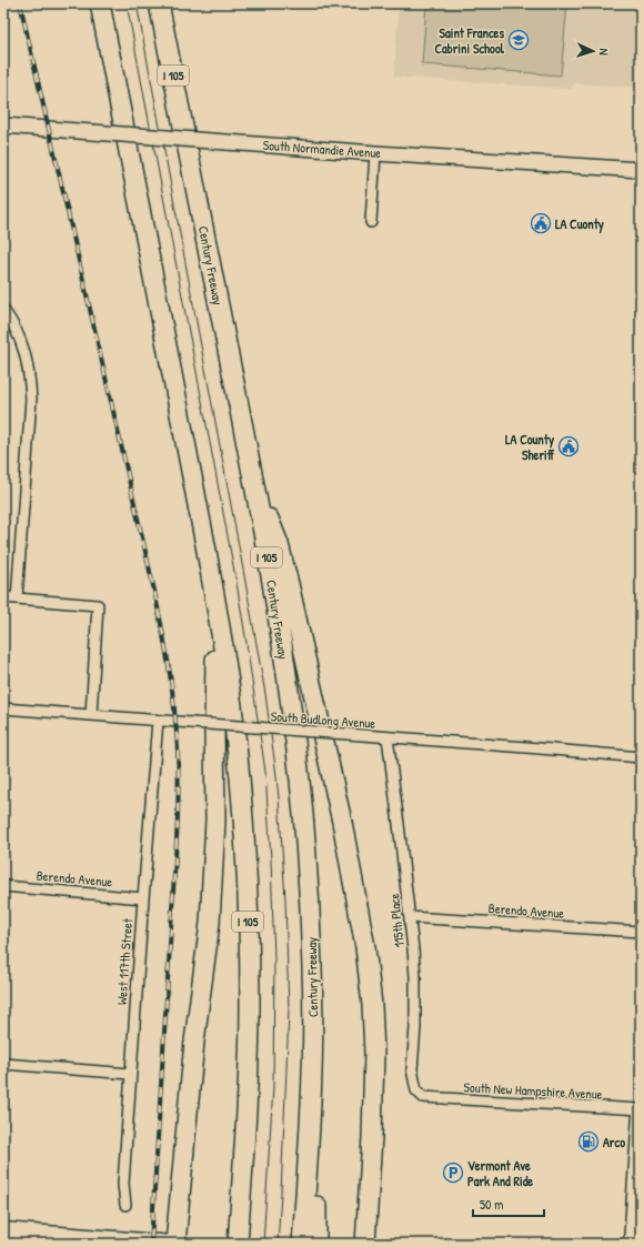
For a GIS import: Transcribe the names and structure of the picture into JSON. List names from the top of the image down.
{
  "streets": {
    "highway": ["I 105", "Century Freeway"],
    "main road": ["South Normandie Avenue"],
    "street": [
      "South Budlong Avenue",
      "Berendo Avenue",
      "115th Place",
      "West 117th Street",
      "South New Hampshire Avenue"
    ]
  },
  "crossings": [
    ["South Budlong Avenue", "115th Place"],
    ["South Budlong Avenue", "West 117th Street"],
    ["Berendo Avenue", "115th Place"],
    ["Berendo Avenue", "West 117th Street"],
    ["115th Place", "South New Hampshire Avenue"]
  ],
  "places": {
    "school or university": ["Saint Frances Cabrini School"],
    "public building": ["LA Cuonty", "LA County Sheriff"],
    "fuel station": ["Arco"],
    "parking": ["Vermont Ave Park And Ride"]
  },
  "scale_bar": "50 m",
  "north": "right"
}
